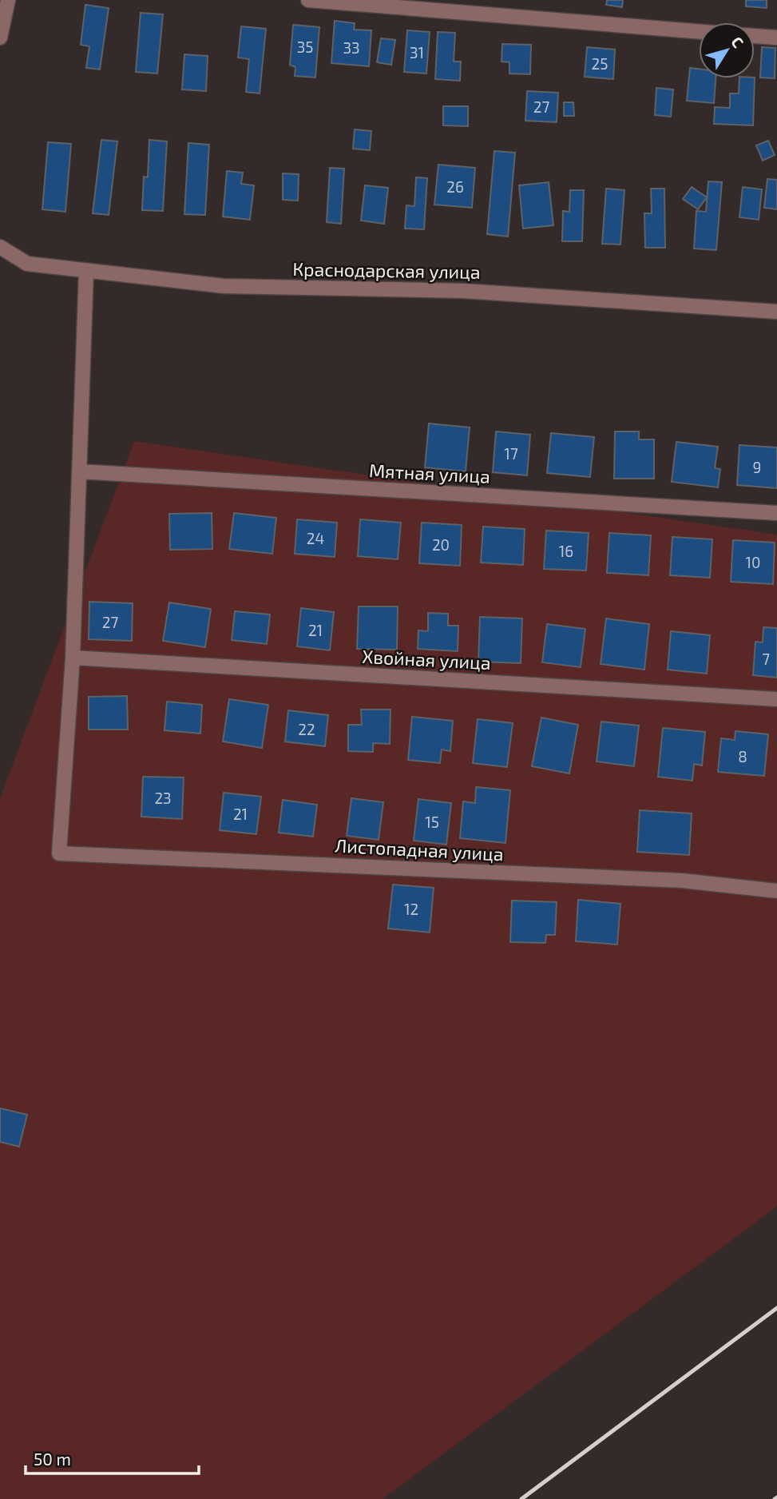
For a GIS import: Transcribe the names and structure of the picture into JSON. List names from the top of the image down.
{
  "streets": {
    "street": [
      "Краснодарская улица",
      "Мятная улица",
      "Хвойная улица",
      "Листопадная улица"
    ]
  },
  "crossings": [
    ["Хвойная улица", "Листопадная улица"]
  ],
  "house_numbers": [
    "35",
    "33",
    "31",
    "25",
    "27",
    "26",
    "17",
    "9",
    "24",
    "20",
    "16",
    "10",
    "27",
    "21",
    "7",
    "22",
    "8",
    "23",
    "21",
    "15",
    "12"
  ],
  "scale_bar": "50 m",
  "north": "top right"
}
